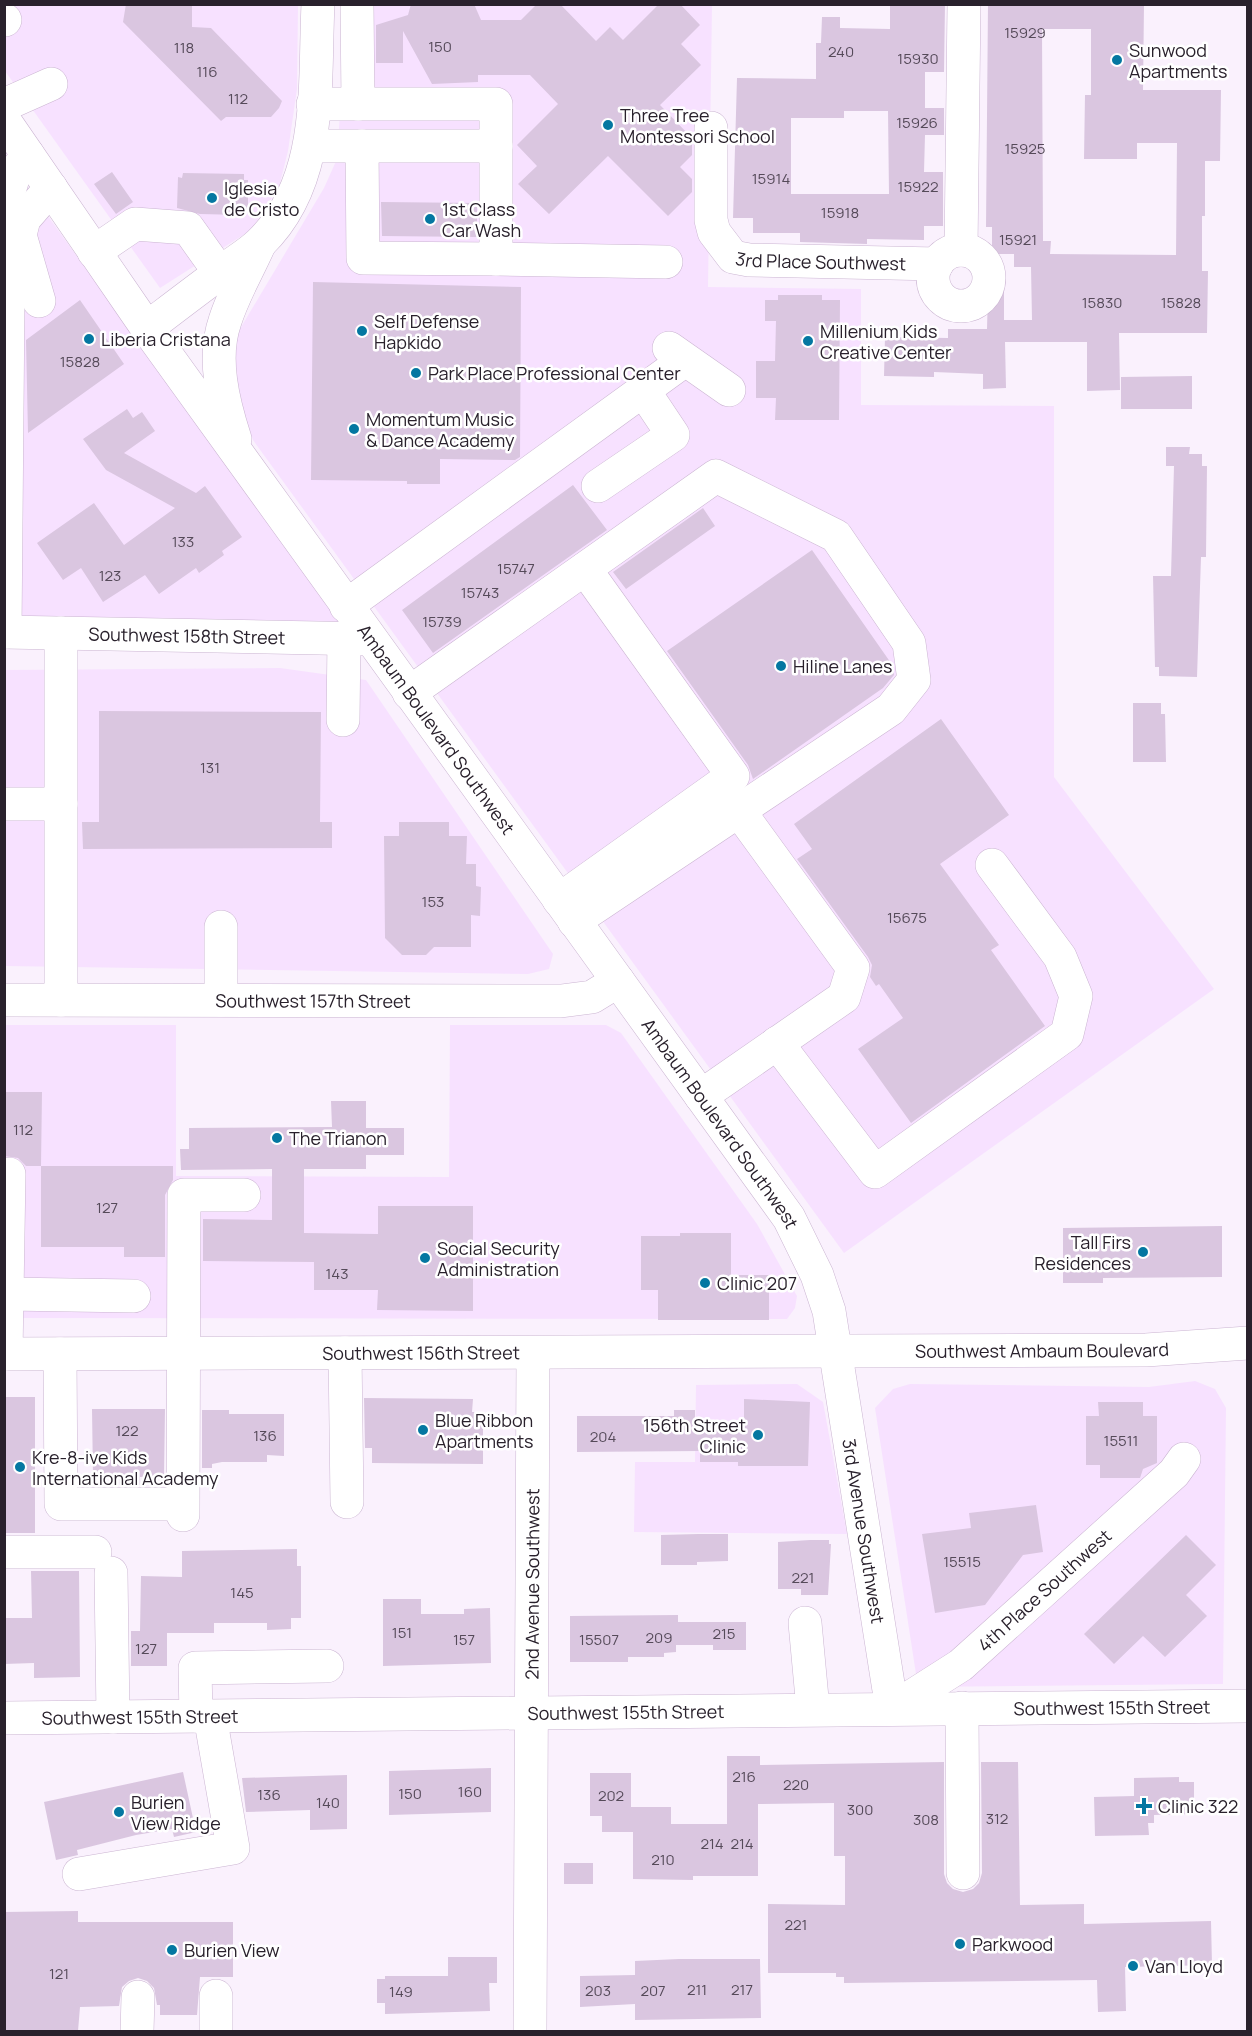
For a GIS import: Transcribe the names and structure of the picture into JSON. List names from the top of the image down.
{
  "streets": {
    "street": [
      "3rd Place Southwest",
      "Southwest 158th Street",
      "Ambaum Boulevard Southwest",
      "Southwest 157th Street",
      "Southwest Ambaum Boulevard",
      "Southwest 156th Street",
      "3rd Avenue Southwest",
      "2nd Avenue Southwest",
      "4th Place Southwest",
      "Southwest 155th Street"
    ]
  },
  "crossings": [
    ["Southwest 158th Street", "Ambaum Boulevard Southwest"],
    ["Ambaum Boulevard Southwest", "Southwest 157th Street"],
    ["Ambaum Boulevard Southwest", "Southwest Ambaum Boulevard"],
    ["Ambaum Boulevard Southwest", "Southwest 156th Street"],
    ["Ambaum Boulevard Southwest", "3rd Avenue Southwest"],
    ["Southwest Ambaum Boulevard", "Southwest 156th Street"],
    ["Southwest Ambaum Boulevard", "3rd Avenue Southwest"],
    ["Southwest 156th Street", "3rd Avenue Southwest"],
    ["Southwest 156th Street", "2nd Avenue Southwest"],
    ["3rd Avenue Southwest", "4th Place Southwest"],
    ["3rd Avenue Southwest", "Southwest 155th Street"],
    ["2nd Avenue Southwest", "Southwest 155th Street"],
    ["4th Place Southwest", "Southwest 155th Street"]
  ],
  "places": {
    "other": [
      "Sunwood Apartments",
      "Three Tree Montessori School",
      "Iglesia de Cristo",
      "1st Class Car Wash",
      "Self Defense Hapkido",
      "Liberia Cristana",
      "Millenium Kids Creative Center",
      "Park Place Professional Center",
      "Momentum Music & Dance Academy",
      "Hiline Lanes",
      "The Trianon",
      "Tall Firs Residences",
      "Social Security Administration",
      "Clinic 207",
      "Blue Ribbon Apartments",
      "156th Street Clinic",
      "Kre-8-ive Kids International Academy",
      "Burien View Ridge",
      "Parkwood",
      "Burien View",
      "Van Lloyd"
    ],
    "health": ["Clinic 322"]
  },
  "house_numbers": [
    "15929",
    "150",
    "118",
    "240",
    "15930",
    "116",
    "112",
    "15926",
    "15925",
    "15914",
    "15922",
    "15918",
    "15921",
    "15830",
    "15828",
    "15828",
    "133",
    "15747",
    "123",
    "15743",
    "15739",
    "131",
    "153",
    "15675",
    "112",
    "127",
    "143",
    "122",
    "136",
    "204",
    "15511",
    "15515",
    "221",
    "145",
    "151",
    "215",
    "209",
    "157",
    "15507",
    "127",
    "216",
    "220",
    "160",
    "150",
    "136",
    "202",
    "140",
    "300",
    "312",
    "308",
    "214",
    "214",
    "210",
    "221",
    "121",
    "211",
    "217",
    "203",
    "207",
    "149"
  ]
}
